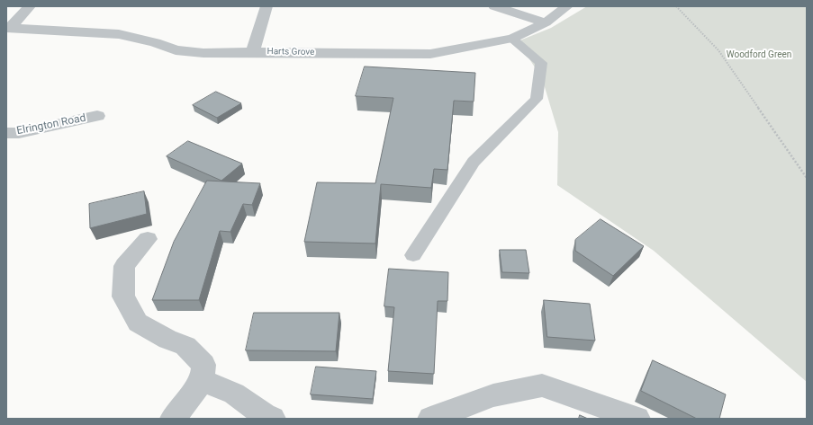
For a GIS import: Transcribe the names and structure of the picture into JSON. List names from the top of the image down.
{
  "streets": {
    "street": ["Harts Grove", "Elrington Road"]
  },
  "parks": ["Woodford Green"]
}
